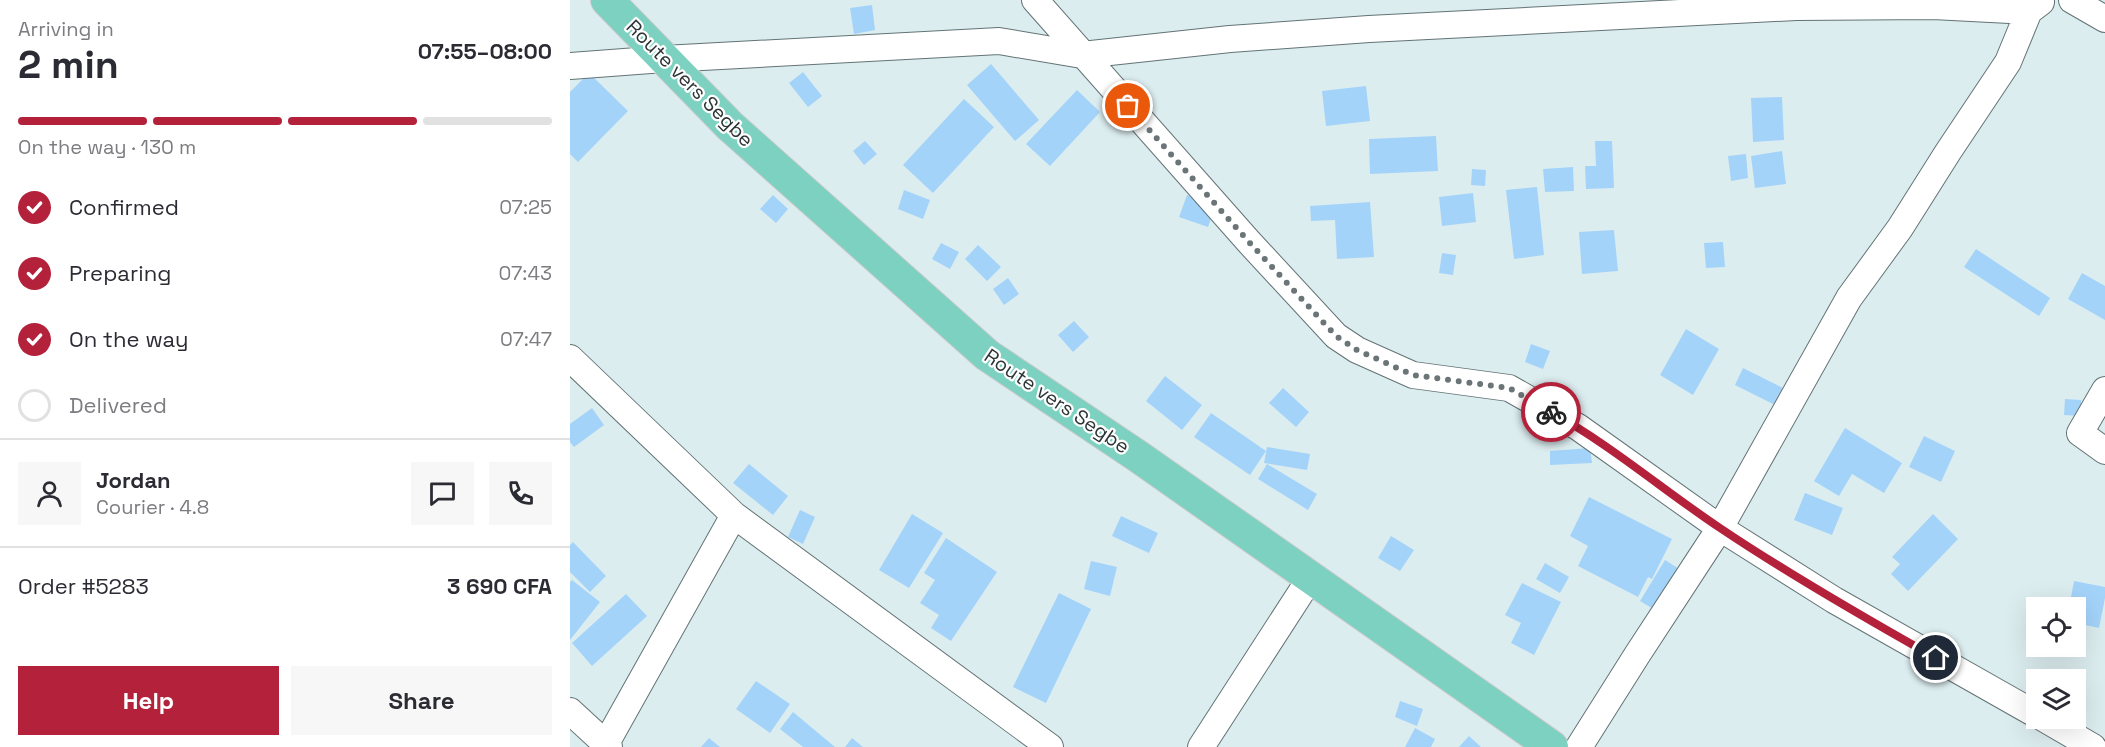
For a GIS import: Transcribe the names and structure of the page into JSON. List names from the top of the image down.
{
  "streets": {
    "main road": ["Route vers Segbe"]
  },
  "page": {
    "heading": ["2 min", "Arriving in", "07:55–08:00"],
    "panel": [
      "Jordan",
      "Courier · 4.8",
      "Order #5283",
      "3 690 CFA"
    ],
    "bar": "On the way · 130 m",
    "list": [
      ["Confirmed", "07:25"],
      ["Preparing", "07:43"],
      ["On the way", "07:47"],
      "Delivered"
    ],
    "buttons": ["Help", "Share"]
  }
}
